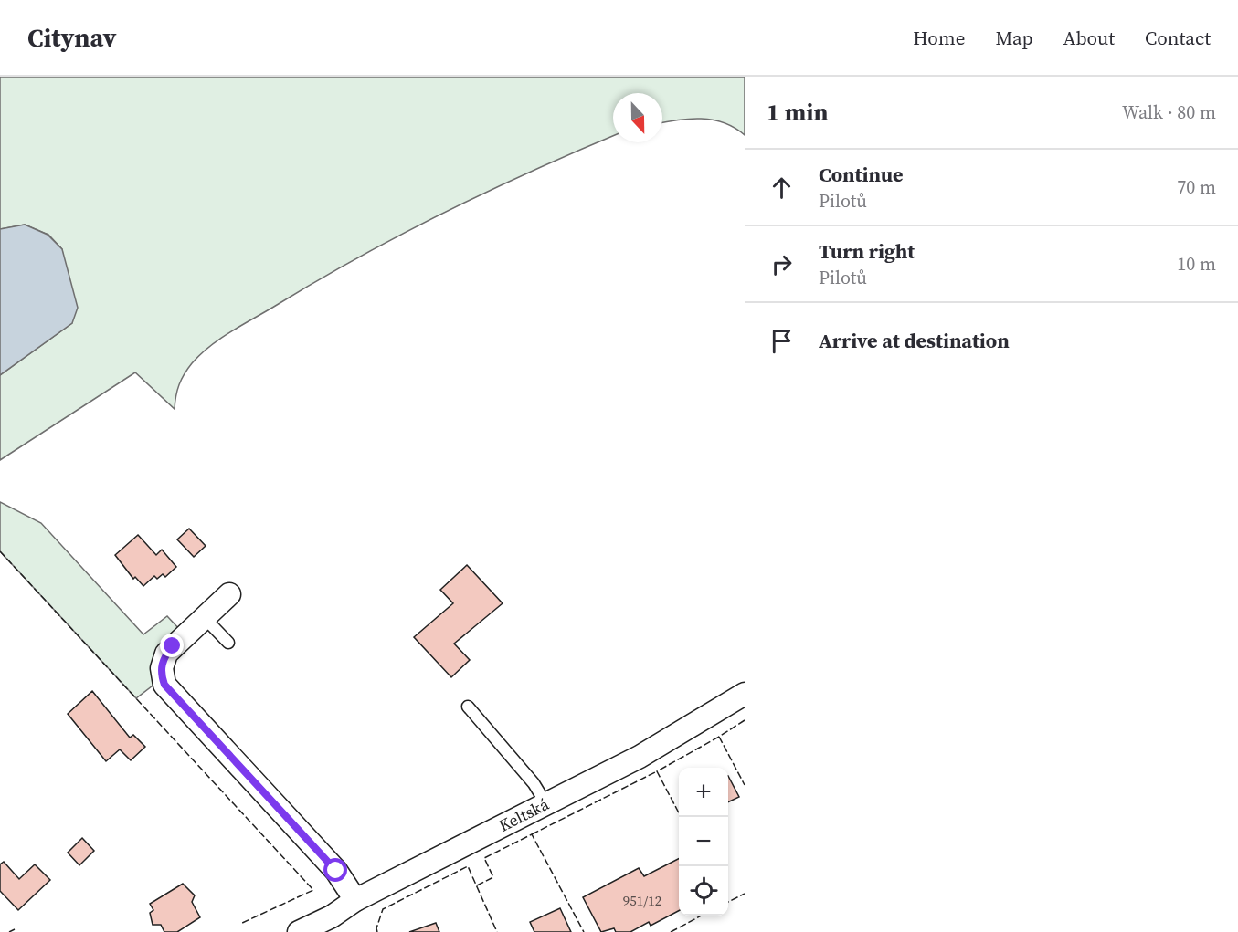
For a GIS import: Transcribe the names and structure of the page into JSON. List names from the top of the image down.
{
  "streets": {
    "street": ["Keltská"]
  },
  "house_numbers": ["951/12"],
  "north": "bottom",
  "page": {
    "header": "Citynav",
    "nav": [
      "Home",
      "Map",
      "About",
      "Contact"
    ],
    "heading": ["1 min", "Walk · 80 m"],
    "list": [
      ["Continue", "Pilotů", "70 m"],
      ["Turn right", "Pilotů", "10 m"],
      "Arrive at destination"
    ],
    "map_buttons": ["+", "−"]
  }
}
